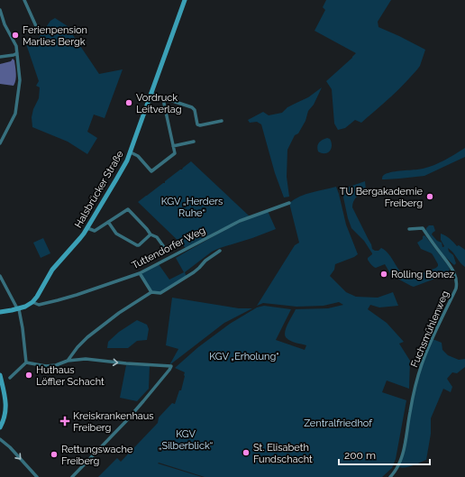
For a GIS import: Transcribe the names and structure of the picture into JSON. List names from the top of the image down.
{
  "streets": {
    "main road": ["Halsbrücker Straße"],
    "street": ["Tuttendorfer Weg", "Fuchsmühlenweg"]
  },
  "crossings": [
    ["Halsbrücker Straße", "Tuttendorfer Weg"]
  ],
  "parks": [
    "KGV „Herders Ruhe“",
    "KGV „Erholung“",
    "Zentralfriedhof",
    "KGV „Silberblick“"
  ],
  "places": {
    "other": [
      "Ferienpension Marlies Bergk",
      "Vordruck Leitverlag",
      "TU Bergakademie Freiberg",
      "Rolling Bonez",
      "Huthaus Löffler Schacht",
      "St. Elisabeth Fundschacht",
      "Rettungswache Freiberg"
    ],
    "health": ["Kreiskrankenhaus Freiberg"]
  },
  "scale_bar": "200 m"
}
